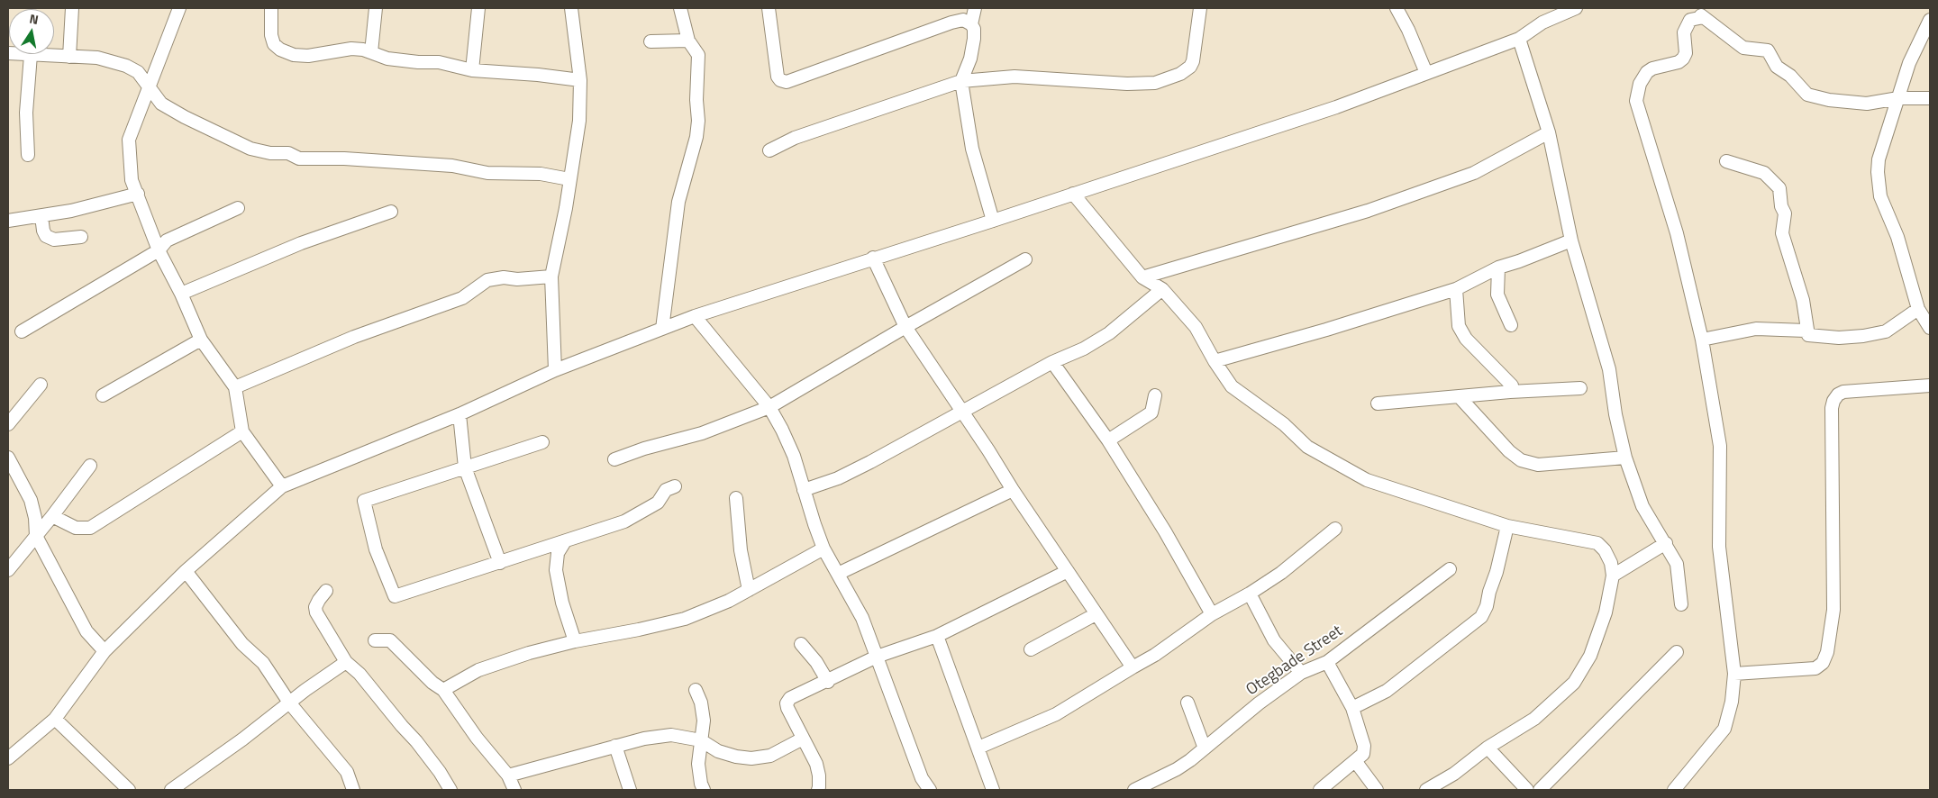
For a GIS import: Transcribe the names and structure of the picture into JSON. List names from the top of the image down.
{
  "streets": {
    "street": ["Otegbade Street"]
  },
  "north": "top"
}
